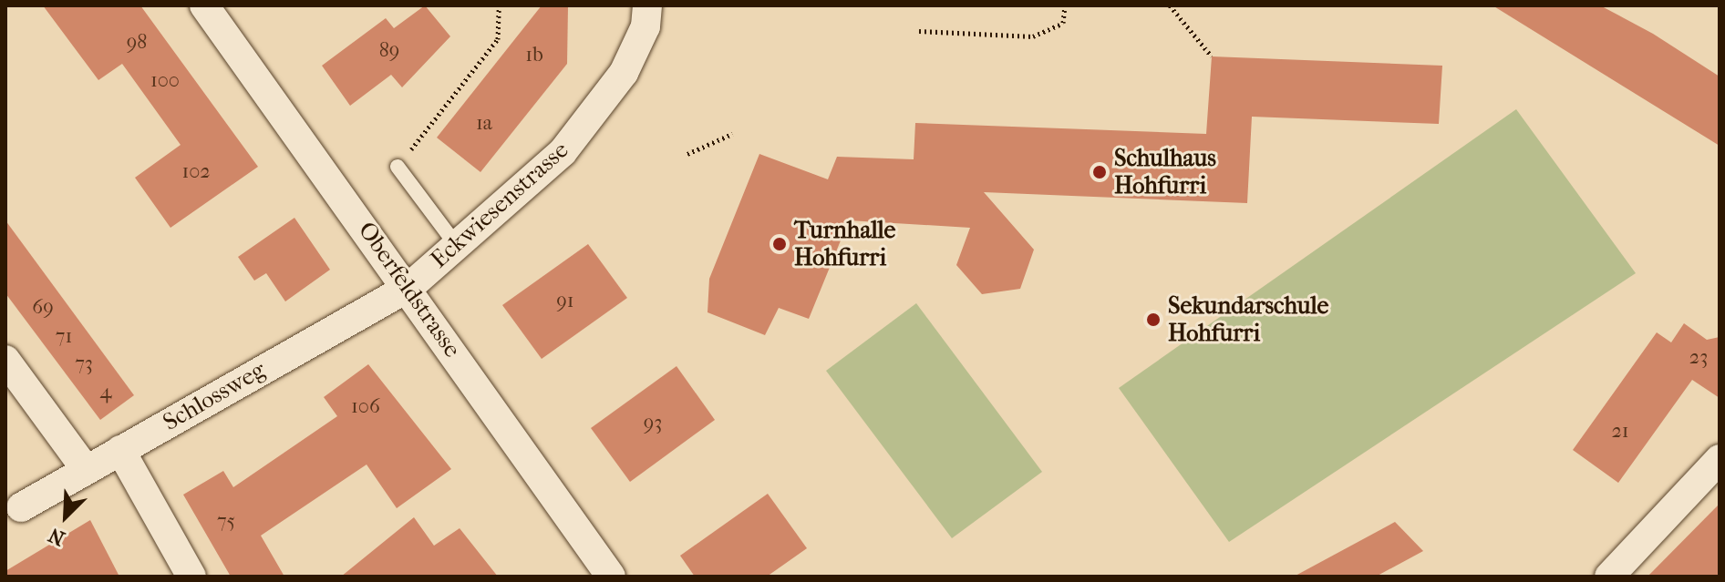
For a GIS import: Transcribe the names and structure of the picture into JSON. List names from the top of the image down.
{
  "streets": {
    "street": ["Eckwiesenstrasse", "Oberfeldstrasse", "Schlossweg"]
  },
  "crossings": [
    ["Eckwiesenstrasse", "Oberfeldstrasse"],
    ["Eckwiesenstrasse", "Schlossweg"],
    ["Oberfeldstrasse", "Schlossweg"]
  ],
  "places": ["Schulhaus Hohfurri", "Turnhalle Hohfurri", "Sekundarschule Hohfurri"],
  "house_numbers": [
    "98",
    "89",
    "1b",
    "100",
    "1a",
    "102",
    "91",
    "69",
    "71",
    "23",
    "73",
    "4",
    "106",
    "93",
    "21",
    "75"
  ],
  "north": "bottom left"
}
